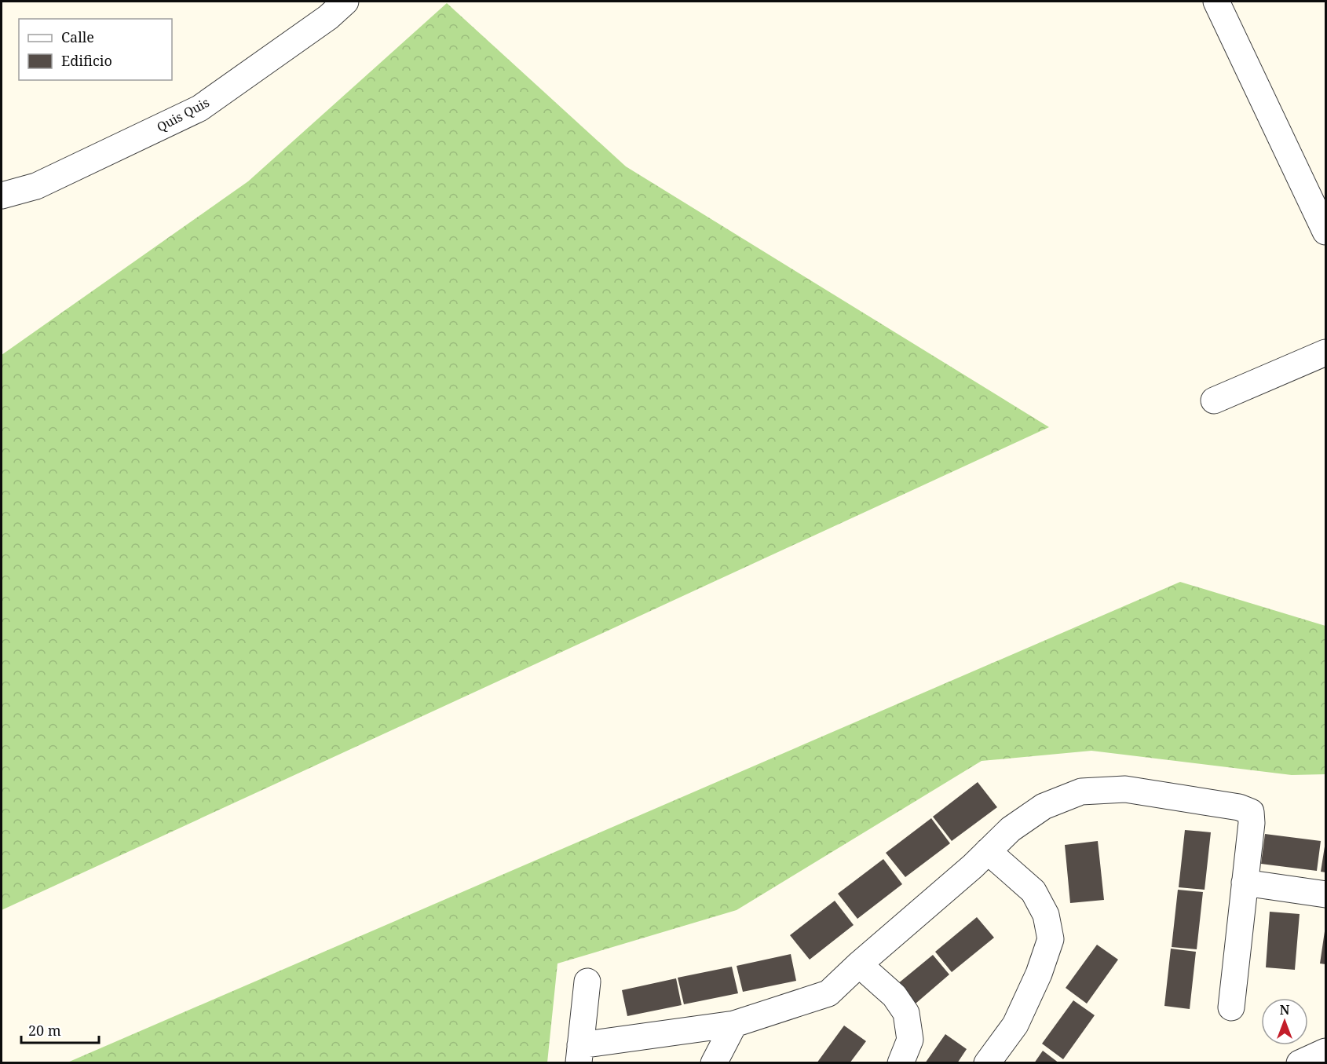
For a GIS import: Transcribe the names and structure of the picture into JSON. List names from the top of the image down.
{
  "streets": {
    "street": ["Quis Quis"]
  },
  "legend": ["Calle", "Edificio"],
  "scale_bar": "20 m",
  "north": "top"
}
